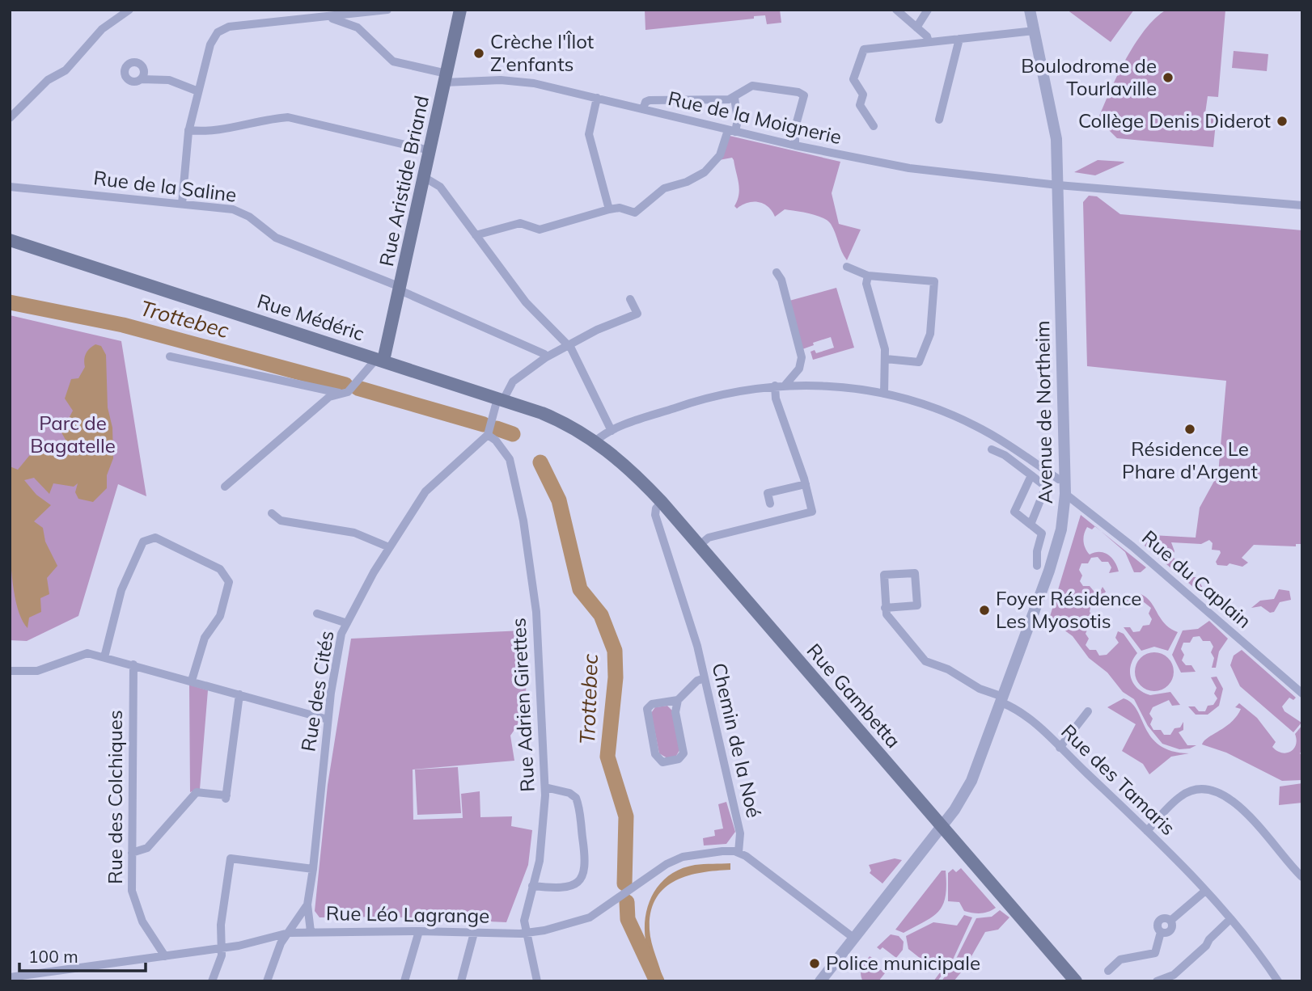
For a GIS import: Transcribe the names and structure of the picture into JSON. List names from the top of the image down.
{
  "streets": {
    "main road": ["Rue Aristide Briand", "Rue Médéric", "Rue Gambetta"],
    "street": [
      "Rue de la Moignerie",
      "Rue de la Saline",
      "Avenue de Northeim",
      "Rue du Caplain",
      "Rue des Cités",
      "Rue Adrien Girettes",
      "Chemin de la Noé",
      "Rue des Tamaris",
      "Rue des Colchiques",
      "Rue Léo Lagrange"
    ]
  },
  "crossings": [
    ["Rue de la Moignerie", "Rue Aristide Briand"],
    ["Rue de la Moignerie", "Avenue de Northeim"],
    ["Rue Aristide Briand", "Rue de la Saline"],
    ["Rue Aristide Briand", "Rue Médéric"],
    ["Rue Médéric", "Rue Gambetta"],
    ["Avenue de Northeim", "Rue du Caplain"],
    ["Avenue de Northeim", "Rue Gambetta"],
    ["Avenue de Northeim", "Rue des Tamaris"],
    ["Rue des Cités", "Rue Adrien Girettes"],
    ["Rue des Cités", "Rue Léo Lagrange"],
    ["Rue Gambetta", "Chemin de la Noé"],
    ["Rue Adrien Girettes", "Rue Léo Lagrange"],
    ["Chemin de la Noé", "Rue Léo Lagrange"],
    ["Rue des Colchiques", "Rue Léo Lagrange"]
  ],
  "water": ["Trottebec"],
  "parks": ["Parc de Bagatelle"],
  "places": [
    "Crèche l'Îlot Z'enfants",
    "Boulodrome de Tourlaville",
    "Collège Denis Diderot",
    "Résidence Le Phare d'Argent",
    "Foyer Résidence Les Myosotis",
    "Police municipale"
  ],
  "scale_bar": "100 m"
}
